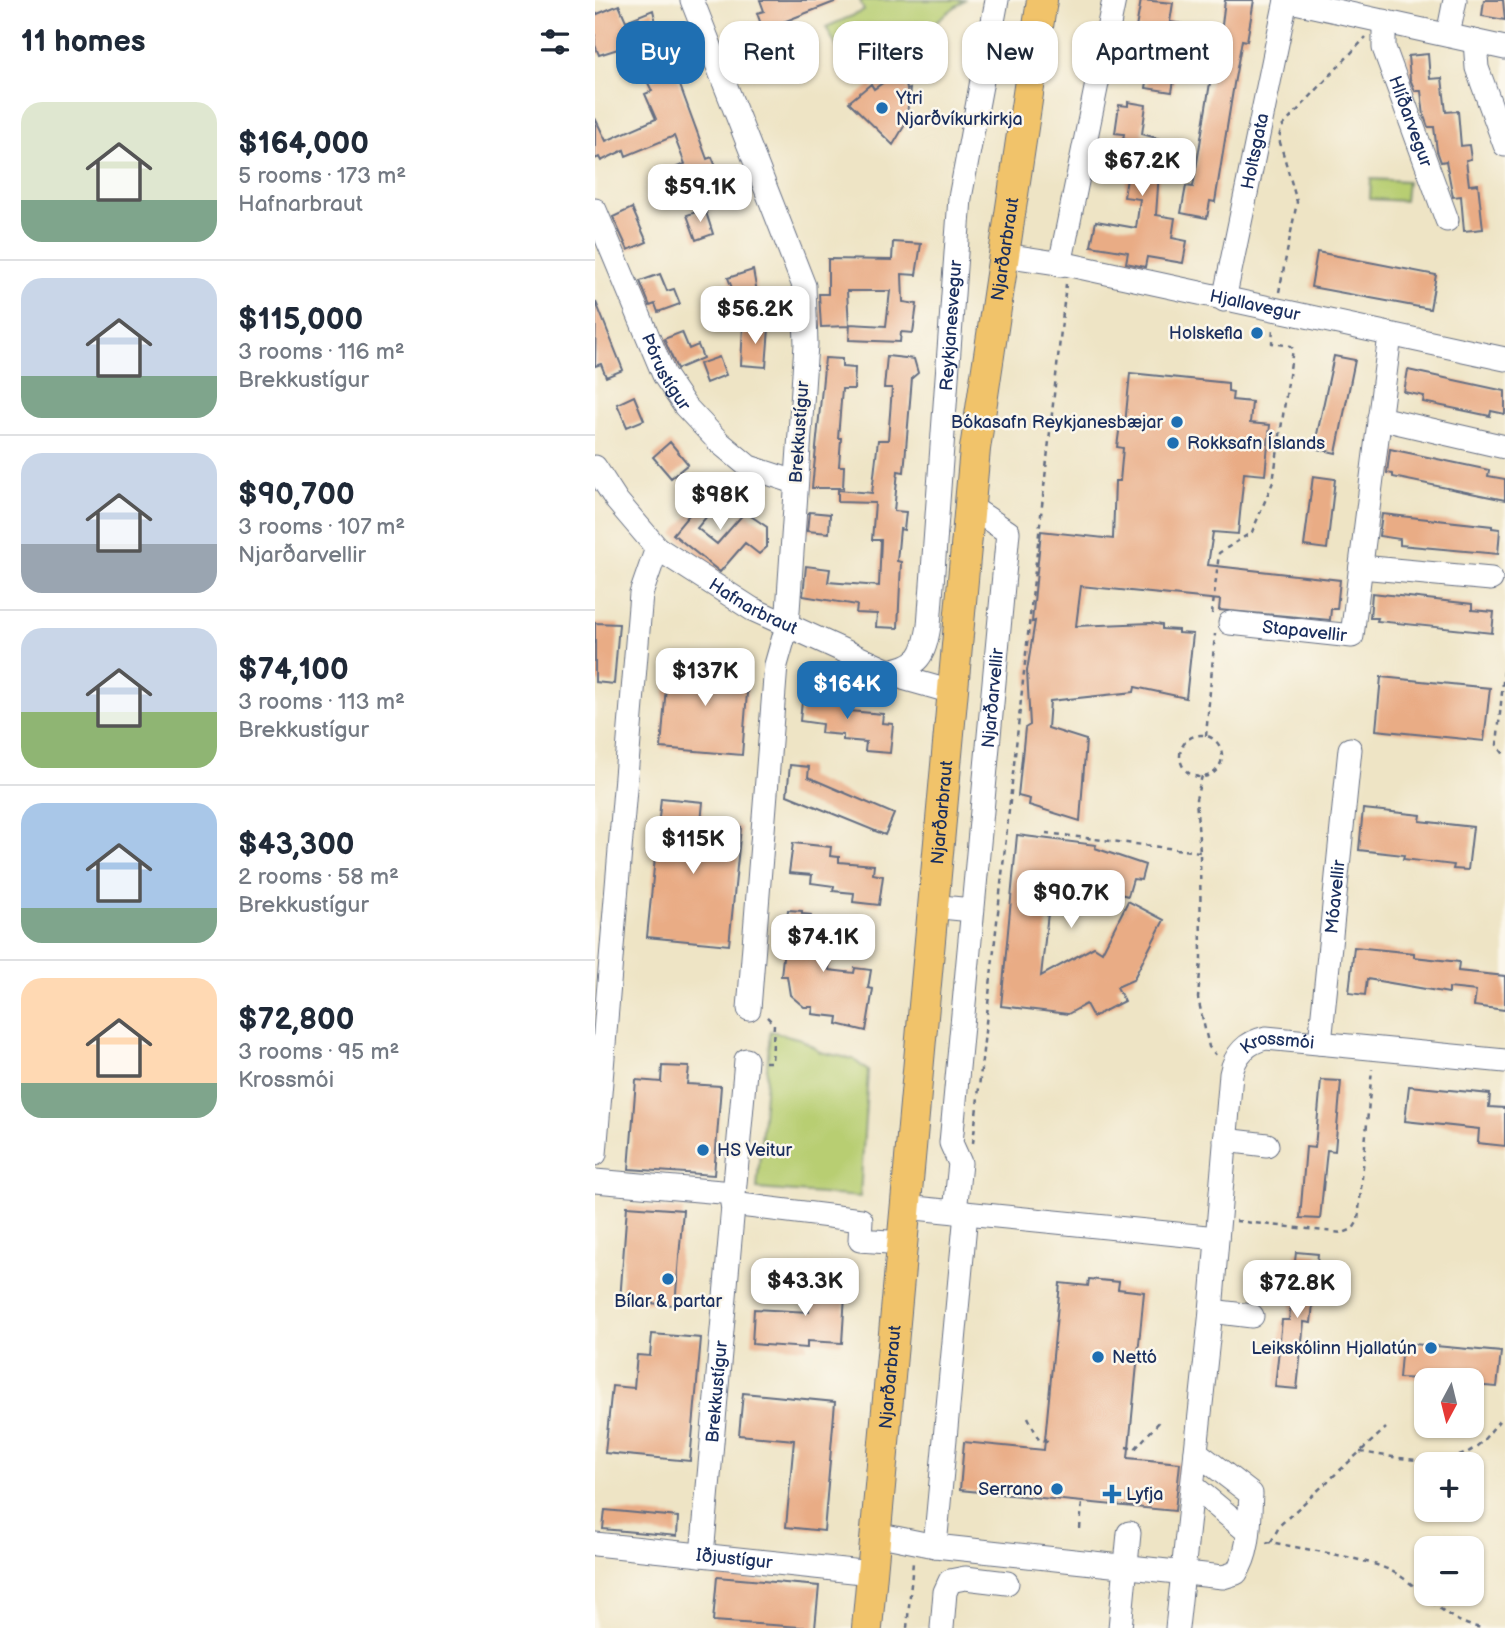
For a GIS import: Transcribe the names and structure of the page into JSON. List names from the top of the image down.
{
  "streets": {
    "main road": ["Njarðarbraut"],
    "street": [
      "Hlíðarvegur",
      "Holtsgata",
      "Hjallavegur",
      "Reykjanesvegur",
      "Þórustígur",
      "Brekkustígur",
      "Hafnarbraut",
      "Stapavellir",
      "Njarðarvellir",
      "Móavellir",
      "Krossmói",
      "Iðjustígur"
    ]
  },
  "crossings": [
    ["Holtsgata", "Hjallavegur"],
    ["Njarðarbraut", "Hjallavegur"],
    ["Njarðarbraut", "Hafnarbraut"],
    ["Njarðarbraut", "Njarðarvellir"],
    ["Njarðarbraut", "Iðjustígur"],
    ["Hjallavegur", "Stapavellir"],
    ["Reykjanesvegur", "Hafnarbraut"],
    ["Þórustígur", "Brekkustígur"],
    ["Brekkustígur", "Hafnarbraut"],
    ["Brekkustígur", "Iðjustígur"],
    ["Móavellir", "Krossmói"]
  ],
  "places": {
    "other": [
      "Ytri Njarðvíkurkirkja",
      "Holskefla",
      "Bókasafn Reykjanesbæjar",
      "Rokksafn Íslands",
      "HS Veitur",
      "Bílar & partar",
      "Leikskólinn Hjallatún",
      "Nettó",
      "Serrano"
    ],
    "health": ["Lyfja"]
  },
  "north": "bottom",
  "page": {
    "heading": "11 homes",
    "chip": [
      "Buy",
      "Rent",
      "Filters",
      "New",
      "Apartment"
    ],
    "list": [
      {
        "name": "$164,000",
        "note": "5 rooms · 173 m² · Hafnarbraut"
      },
      {
        "name": "$115,000",
        "note": "3 rooms · 116 m² · Brekkustígur"
      },
      {
        "name": "$90,700",
        "note": "3 rooms · 107 m² · Njarðarvellir"
      },
      {
        "name": "$74,100",
        "note": "3 rooms · 113 m² · Brekkustígur"
      },
      {
        "name": "$43,300",
        "note": "2 rooms · 58 m² · Brekkustígur"
      },
      {
        "name": "$72,800",
        "note": "3 rooms · 95 m² · Krossmói"
      }
    ],
    "price": [
      "$67.2K",
      "$59.1K",
      "$56.2K",
      "$98K",
      "$137K",
      "$164K",
      "$115K",
      "$90.7K",
      "$74.1K",
      "$43.3K",
      "$72.8K"
    ],
    "map_buttons": ["+", "−"]
  }
}
